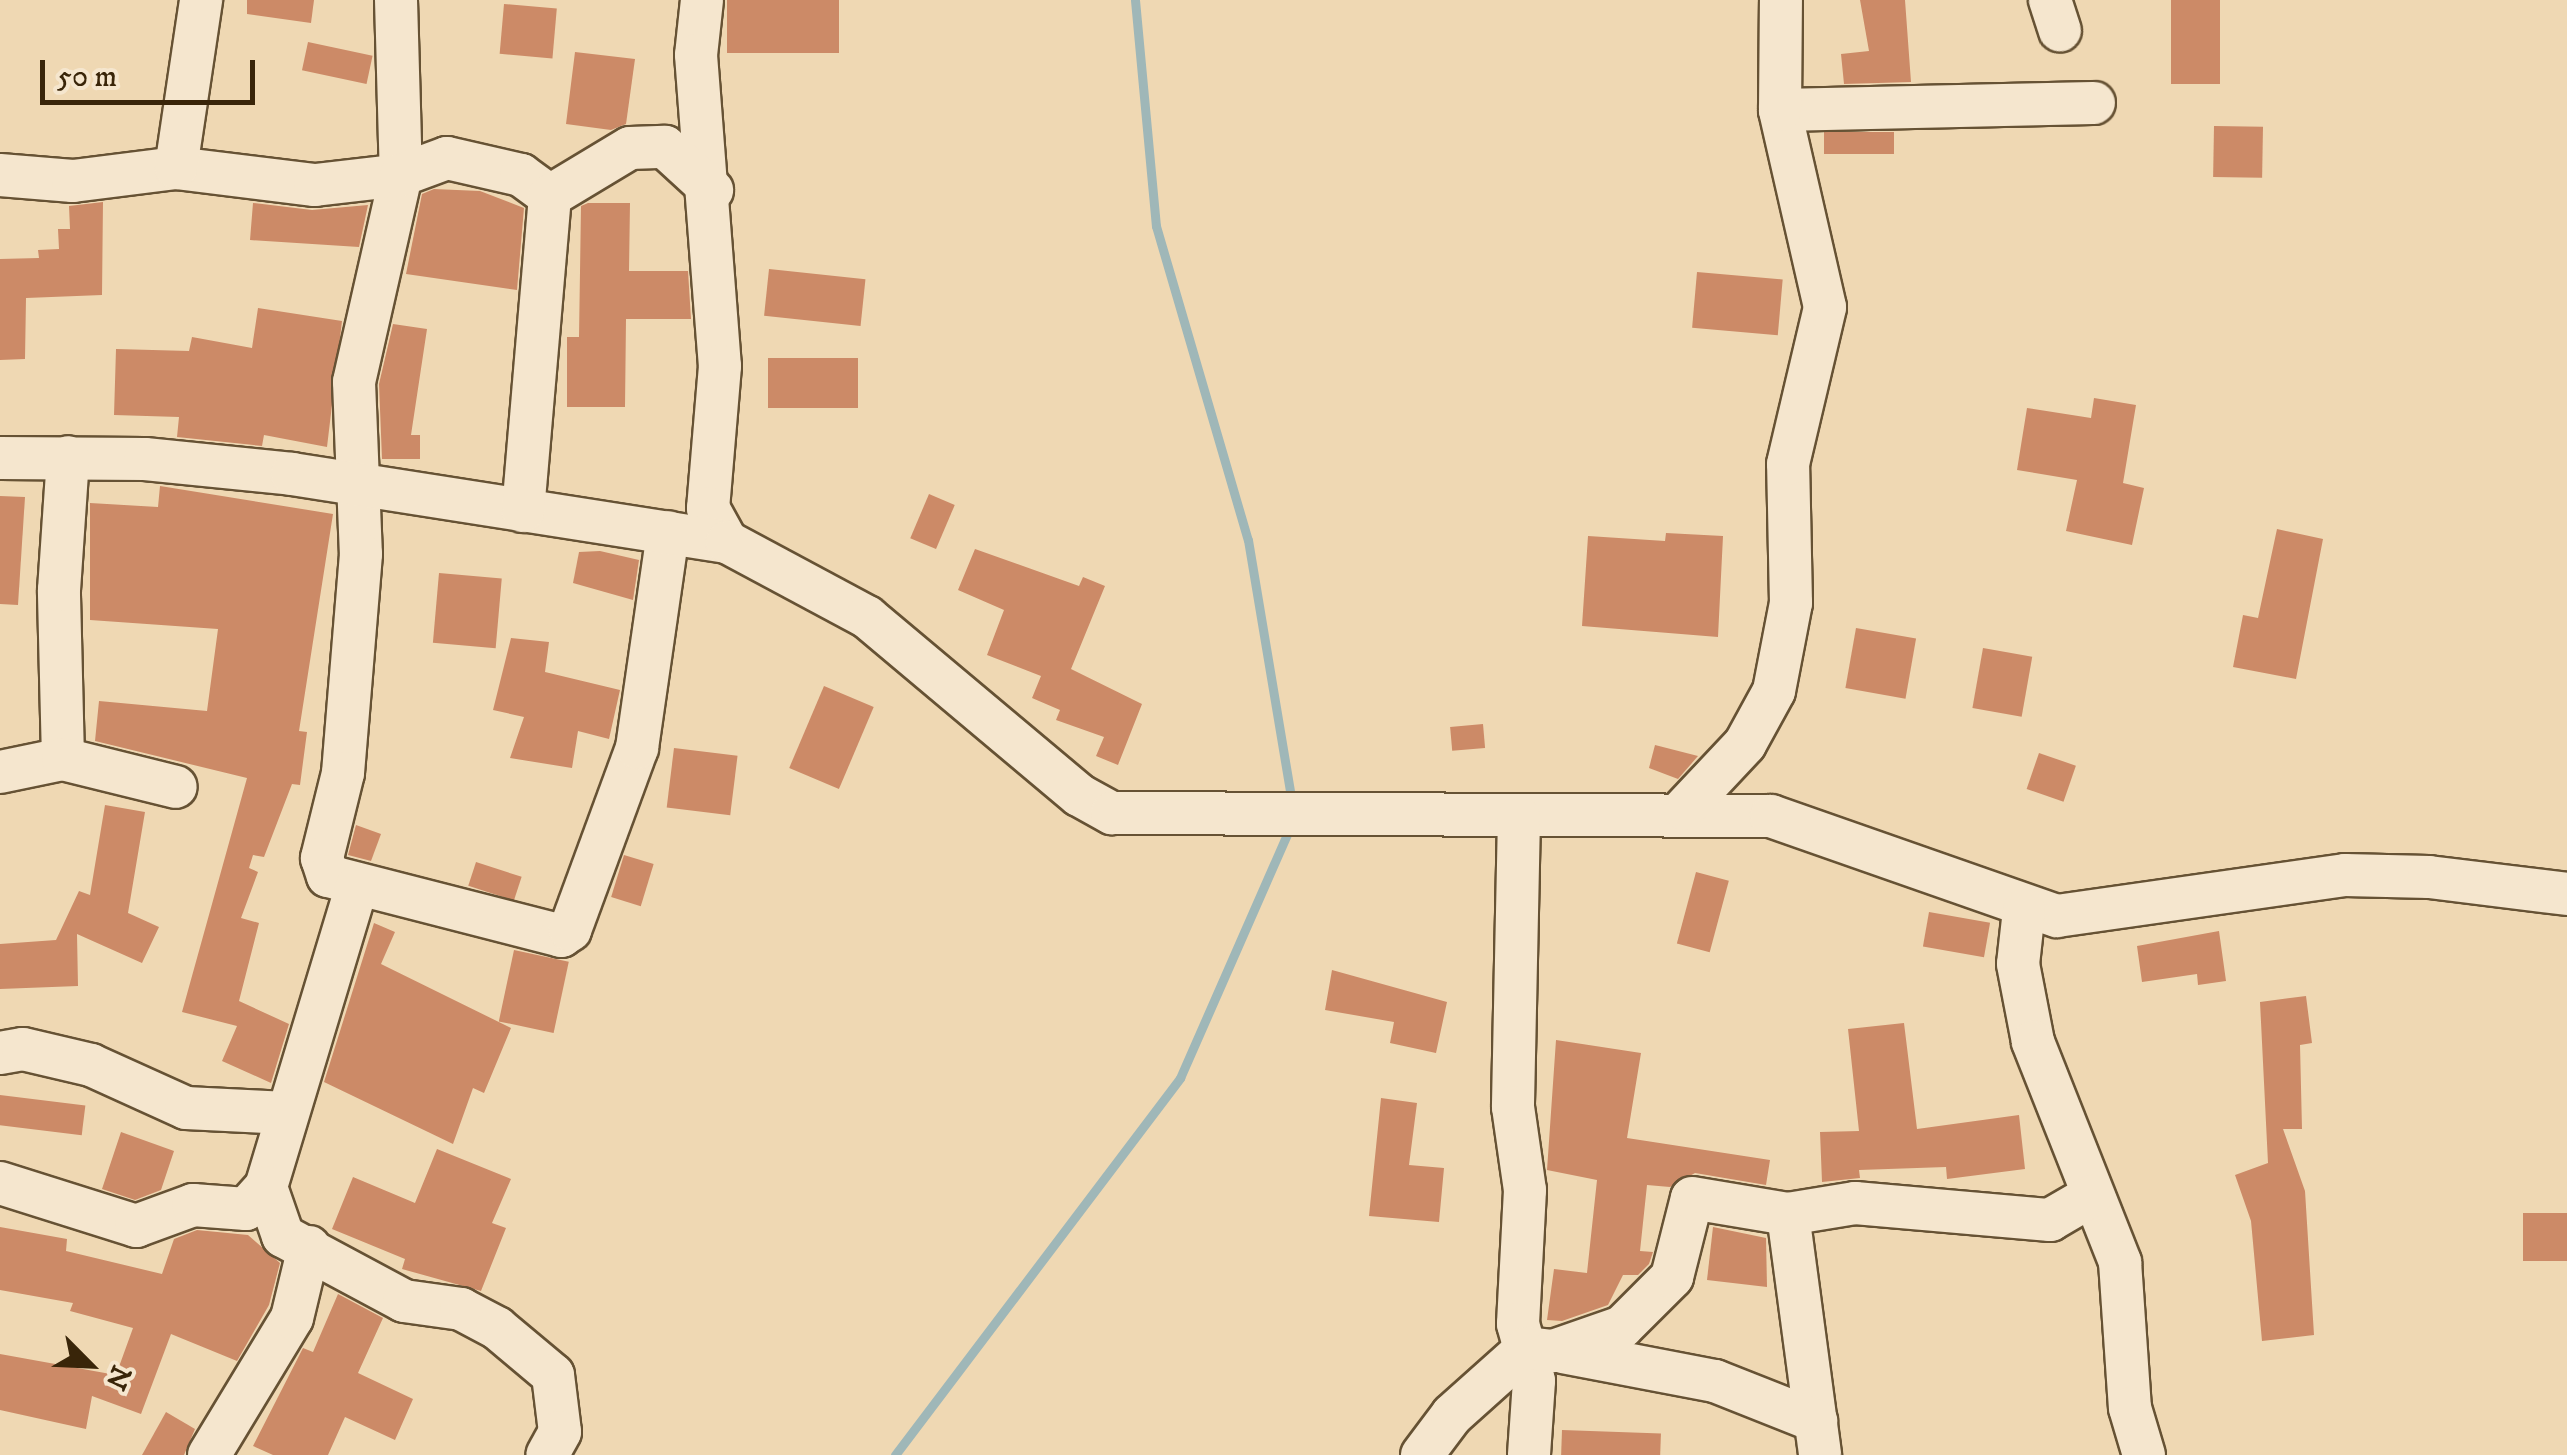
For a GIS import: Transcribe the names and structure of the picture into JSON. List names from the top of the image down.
{
  "scale_bar": "50 m",
  "north": "bottom right"
}
